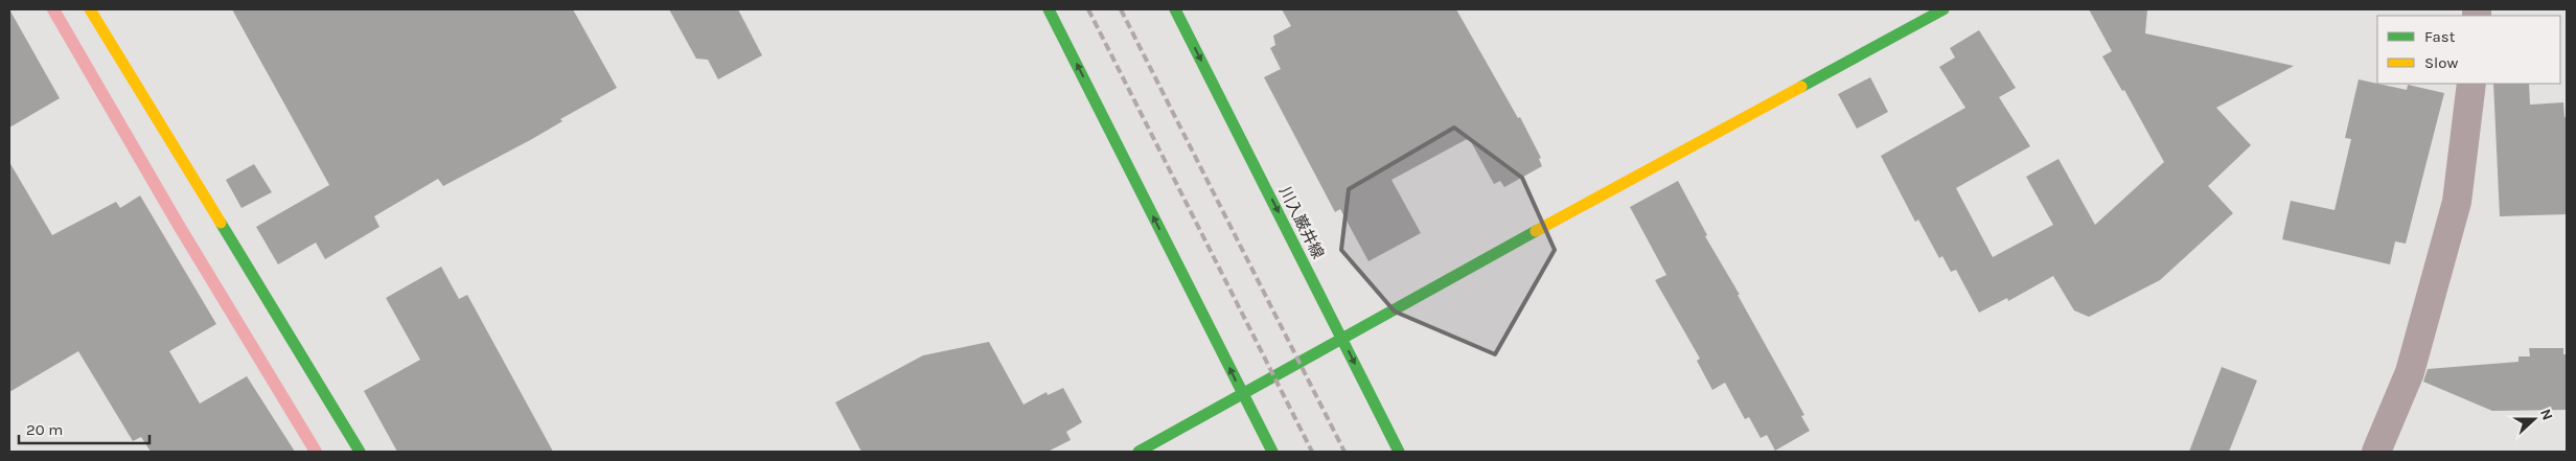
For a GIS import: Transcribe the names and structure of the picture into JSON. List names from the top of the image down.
{
  "streets": {
    "street": ["川入巌井線"]
  },
  "one_way": ["川入巌井線"],
  "legend": ["Fast", "Slow"],
  "scale_bar": "20 m",
  "north": "right"
}
